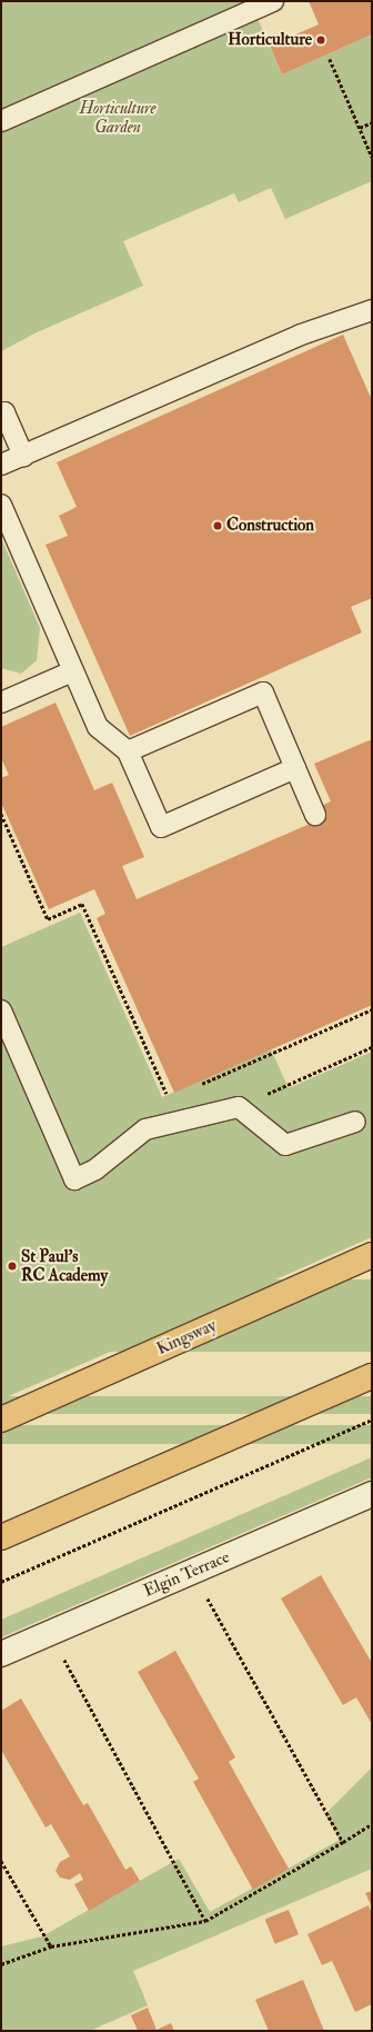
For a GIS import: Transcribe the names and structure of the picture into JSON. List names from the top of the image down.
{
  "streets": {
    "highway": ["Kingsway"],
    "street": ["Elgin Terrace"]
  },
  "parks": ["Horticulture Garden"],
  "places": ["Horticulture", "Construction", "St Paul's RC Academy"]
}
